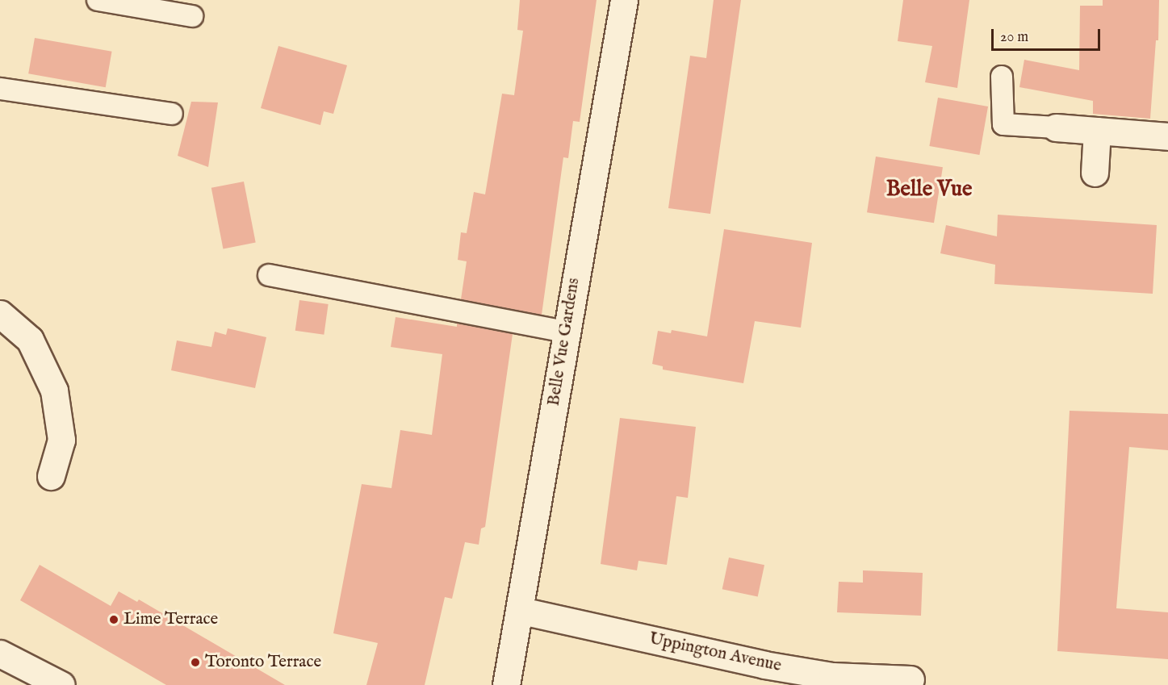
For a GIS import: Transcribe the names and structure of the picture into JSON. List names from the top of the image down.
{
  "streets": {
    "street": ["Belle Vue Gardens", "Uppington Avenue"]
  },
  "crossings": [
    ["Belle Vue Gardens", "Uppington Avenue"]
  ],
  "districts": ["Belle Vue"],
  "places": ["Lime Terrace", "Toronto Terrace"],
  "scale_bar": "20 m"
}
